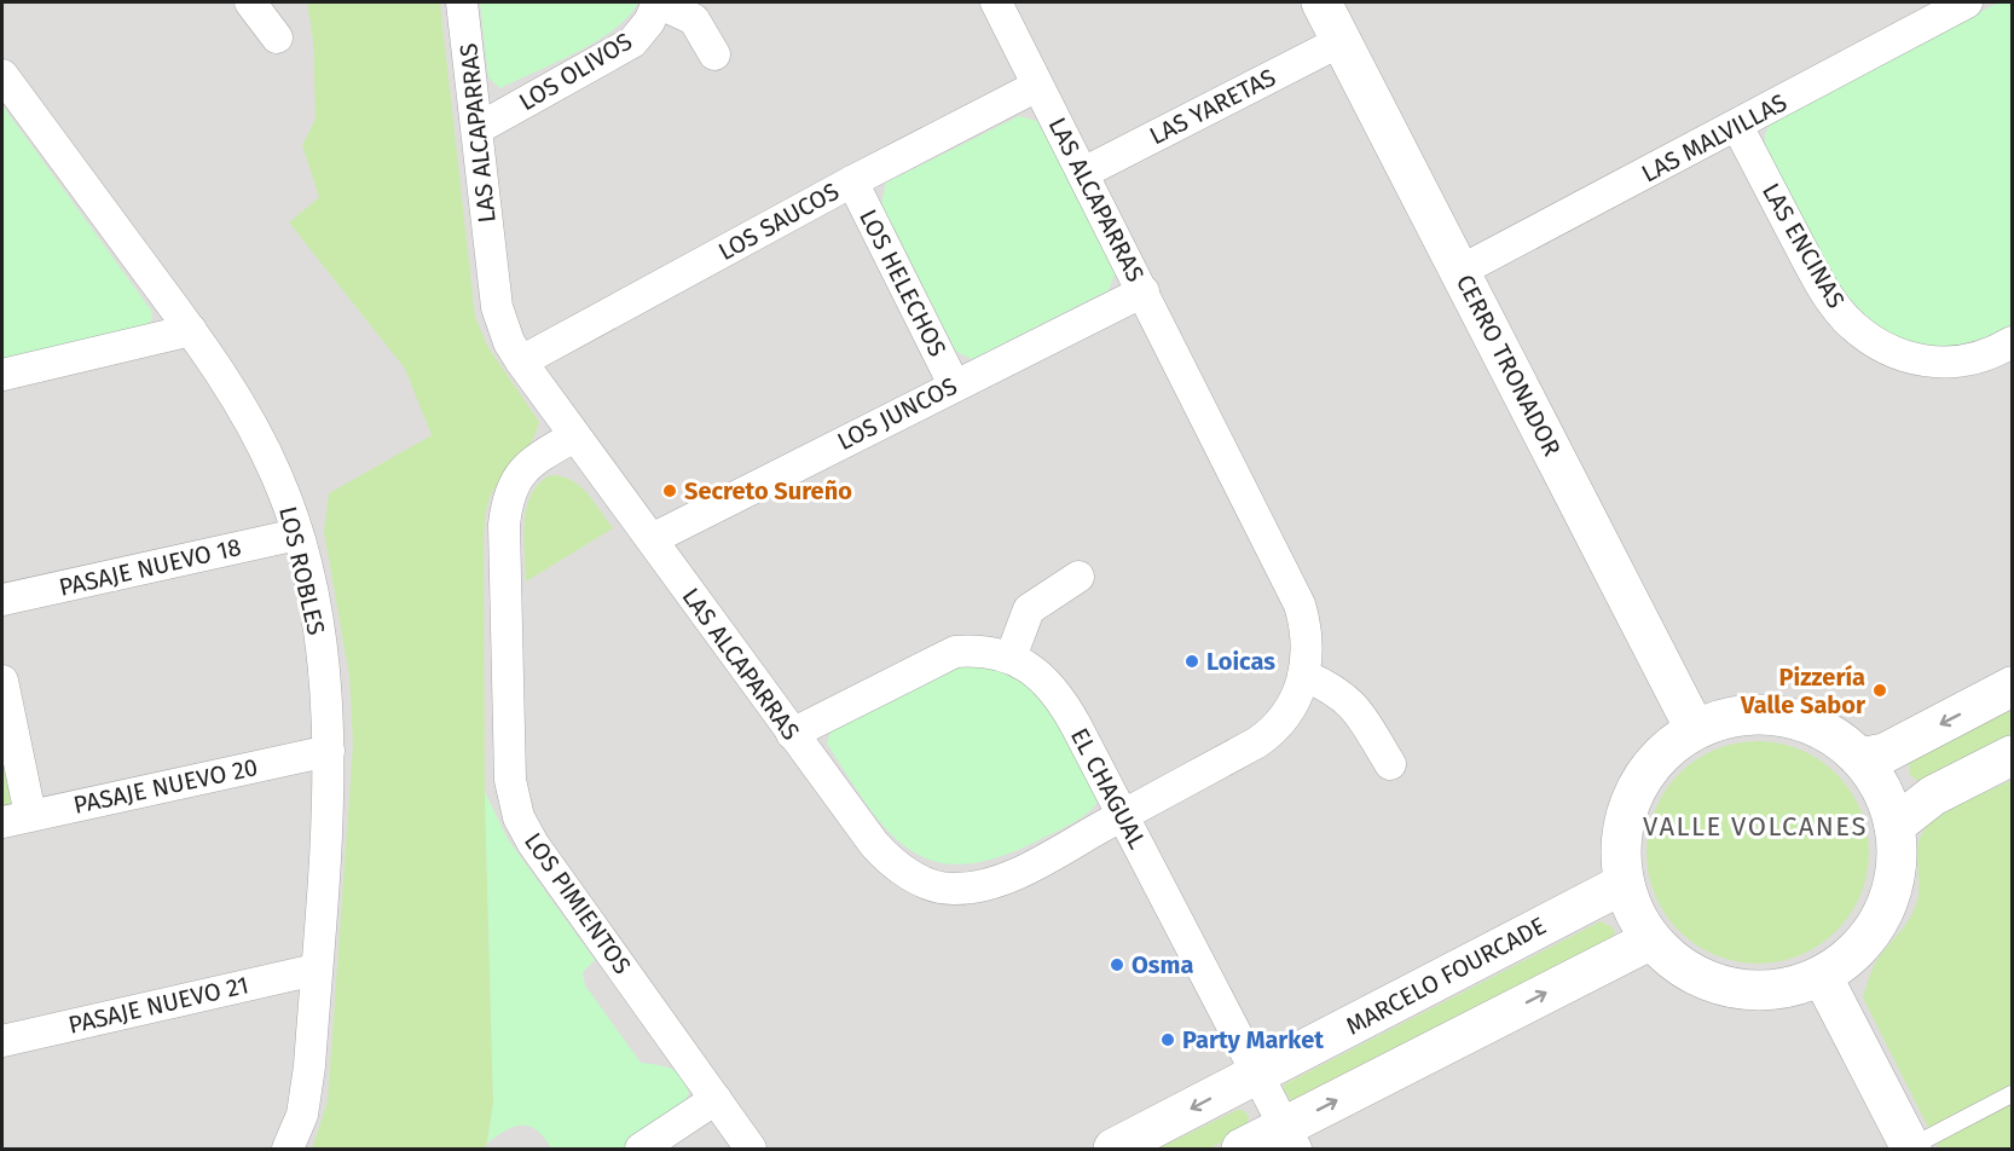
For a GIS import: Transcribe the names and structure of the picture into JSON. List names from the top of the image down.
{
  "streets": {
    "street": [
      "LOS OLIVOS",
      "LAS YARETAS",
      "LAS ALCAPARRAS",
      "LAS MALVILLAS",
      "LOS SAUCOS",
      "LAS ENCINAS",
      "LOS HELECHOS",
      "CERRO TRONADOR",
      "LOS JUNCOS",
      "PASAJE NUEVO 18",
      "LOS ROBLES",
      "PASAJE NUEVO 20",
      "EL CHAGUAL",
      "LOS PIMIENTOS",
      "MARCELO FOURCADE",
      "PASAJE NUEVO 21"
    ]
  },
  "crossings": [
    ["LOS OLIVOS", "LAS ALCAPARRAS"],
    ["LAS YARETAS", "LAS ALCAPARRAS"],
    ["LAS YARETAS", "CERRO TRONADOR"],
    ["LAS ALCAPARRAS", "LOS SAUCOS"],
    ["LAS ALCAPARRAS", "LOS JUNCOS"],
    ["LAS ALCAPARRAS", "EL CHAGUAL"],
    ["LAS ALCAPARRAS", "LOS PIMIENTOS"],
    ["LAS MALVILLAS", "LAS ENCINAS"],
    ["LAS MALVILLAS", "CERRO TRONADOR"],
    ["LOS SAUCOS", "LOS HELECHOS"],
    ["LOS HELECHOS", "LOS JUNCOS"],
    ["PASAJE NUEVO 18", "LOS ROBLES"],
    ["LOS ROBLES", "PASAJE NUEVO 20"],
    ["LOS ROBLES", "PASAJE NUEVO 21"],
    ["EL CHAGUAL", "MARCELO FOURCADE"]
  ],
  "districts": ["VALLE VOLCANES"],
  "places": [
    "Secreto Sureño",
    "Loicas",
    "Pizzería Valle Sabor",
    "Osma",
    "Party Market"
  ]
}
